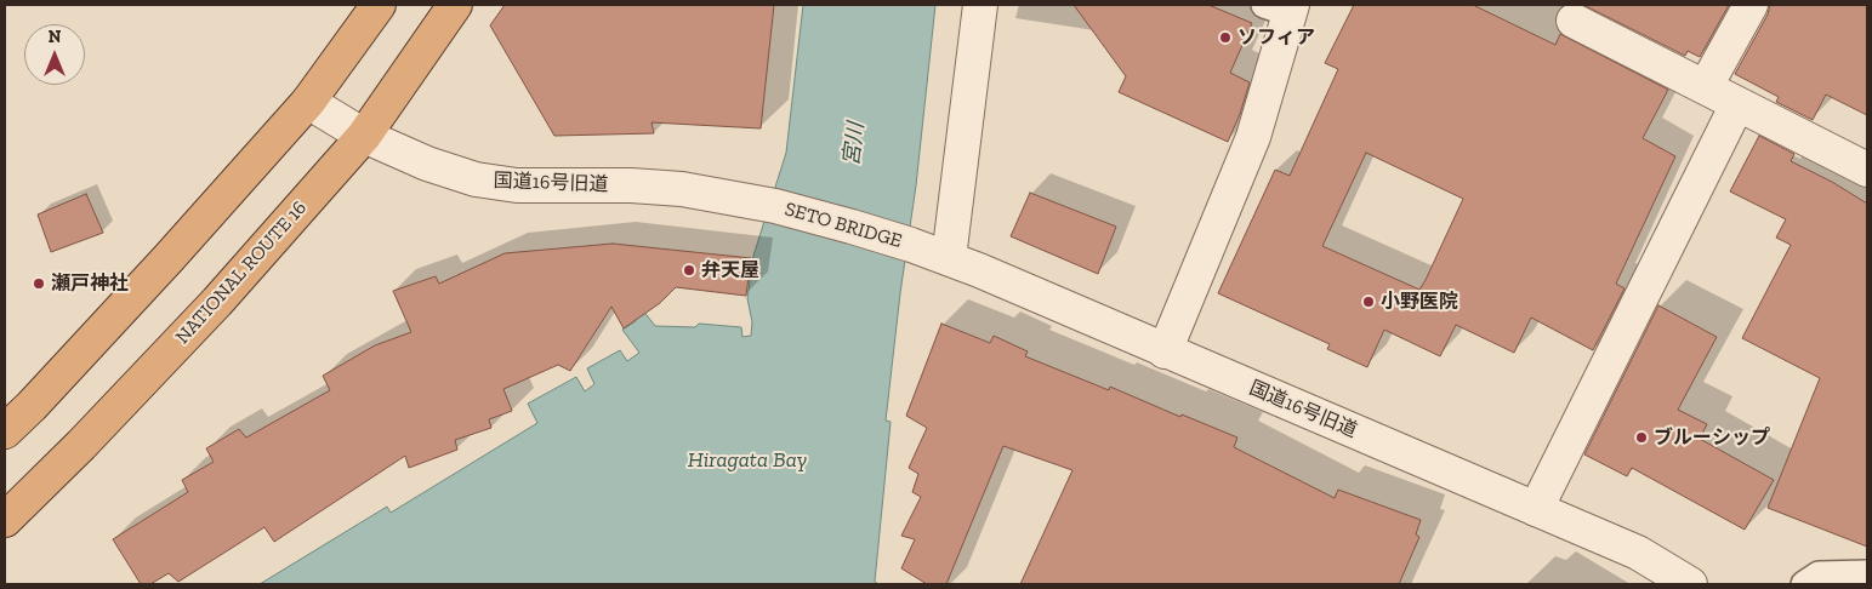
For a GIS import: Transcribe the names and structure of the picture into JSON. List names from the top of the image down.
{
  "streets": {
    "highway": ["NATIONAL ROUTE 16"],
    "street": ["国道16号旧道", "SETO BRIDGE"]
  },
  "crossings": [
    ["国道16号旧道", "SETO BRIDGE"],
    ["国道16号旧道", "NATIONAL ROUTE 16"]
  ],
  "water": ["宮川", "Hiragata Bay"],
  "places": [
    "ソフィア",
    "弁天屋",
    "瀬戸神社",
    "小野医院",
    "ブルーシップ"
  ],
  "north": "top"
}
